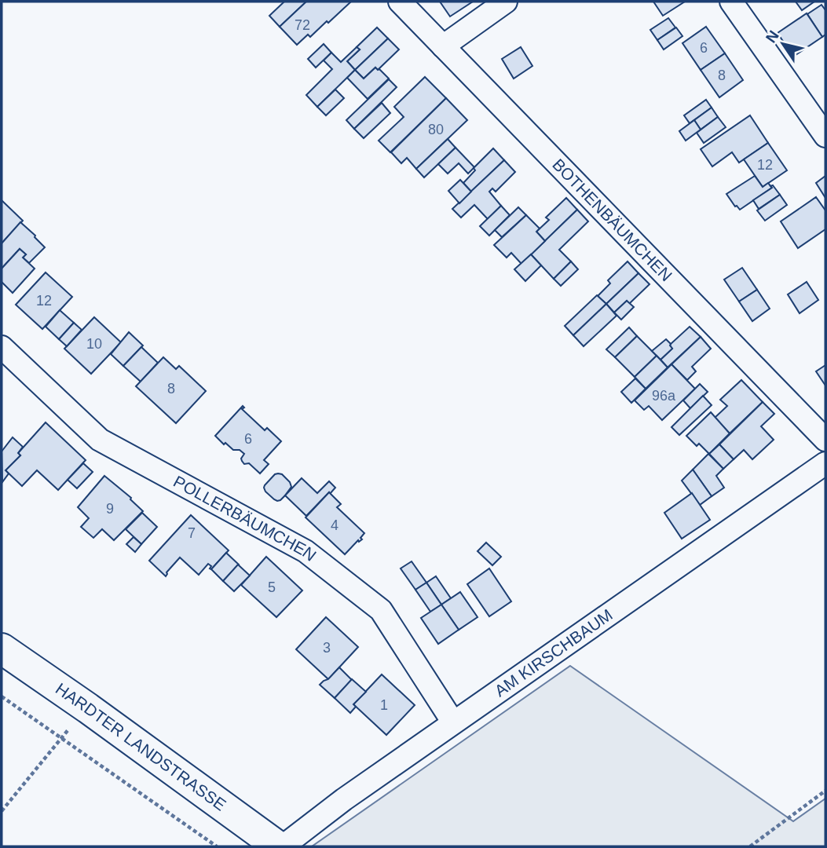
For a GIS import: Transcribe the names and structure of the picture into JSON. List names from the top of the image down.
{
  "streets": {
    "main road": ["HARDTER LANDSTRASSE"],
    "street": ["BOTHENBÄUMCHEN", "POLLERBÄUMCHEN", "AM KIRSCHBAUM"]
  },
  "crossings": [
    ["POLLERBÄUMCHEN", "AM KIRSCHBAUM"]
  ],
  "house_numbers": [
    "72",
    "6",
    "8",
    "80",
    "12",
    "12",
    "10",
    "8",
    "96a",
    "6",
    "9",
    "4",
    "7",
    "5",
    "3",
    "1"
  ],
  "north": "top left"
}
